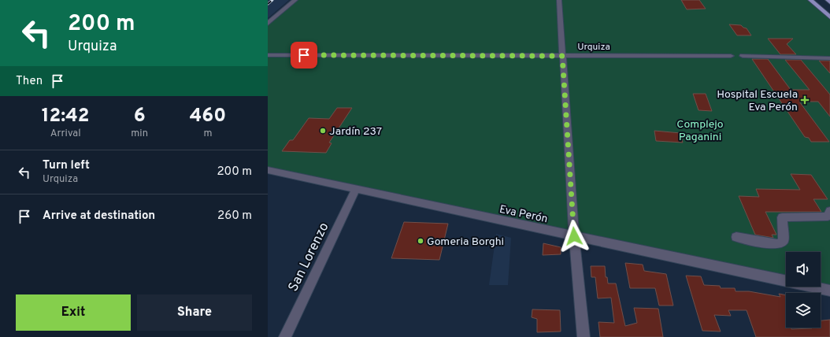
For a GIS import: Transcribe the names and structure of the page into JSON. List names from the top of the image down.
{
  "streets": {
    "street": ["Urquiza", "Eva Perón", "San Lorenzo"]
  },
  "crossings": [
    ["Eva Perón", "San Lorenzo"]
  ],
  "parks": ["Complejo Paganini"],
  "places": {
    "health": ["Hospital Escuela Eva Perón"],
    "other": ["Jardín 237", "Gomeria Borghi"]
  },
  "page": {
    "turn": ["200 m", "Urquiza"],
    "then": "Then",
    "eta": [
      "12:42",
      "Arrival",
      "6",
      "min",
      "460",
      "m"
    ],
    "list": [
      {
        "name": "Turn left",
        "note": "Urquiza",
        "value": "200 m"
      },
      {
        "name": "Arrive at destination",
        "value": "260 m"
      }
    ],
    "buttons": ["Exit", "Share"]
  }
}
